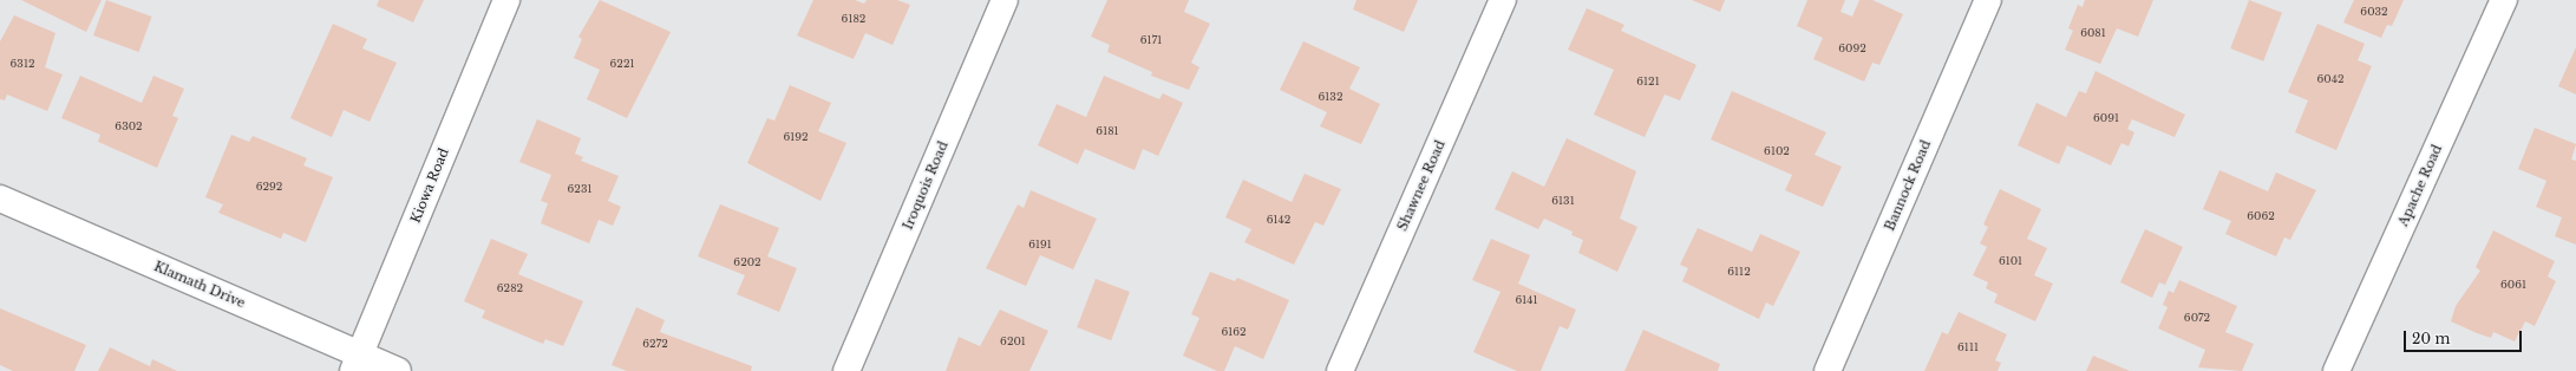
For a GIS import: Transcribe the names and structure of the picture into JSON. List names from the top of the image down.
{
  "streets": {
    "street": [
      "Kiowa Road",
      "Iroquois Road",
      "Shawnee Road",
      "Bannock Road",
      "Apache Road",
      "Klamath Drive"
    ]
  },
  "crossings": [
    ["Kiowa Road", "Klamath Drive"]
  ],
  "house_numbers": [
    "6032",
    "6182",
    "6081",
    "6171",
    "6092",
    "6312",
    "6221",
    "6042",
    "6121",
    "6132",
    "6091",
    "6302",
    "6181",
    "6192",
    "6102",
    "6292",
    "6231",
    "6131",
    "6062",
    "6142",
    "6191",
    "6101",
    "6202",
    "6112",
    "6061",
    "6282",
    "6141",
    "6072",
    "6162",
    "6201",
    "6272",
    "6111"
  ],
  "scale_bar": "20 m"
}
